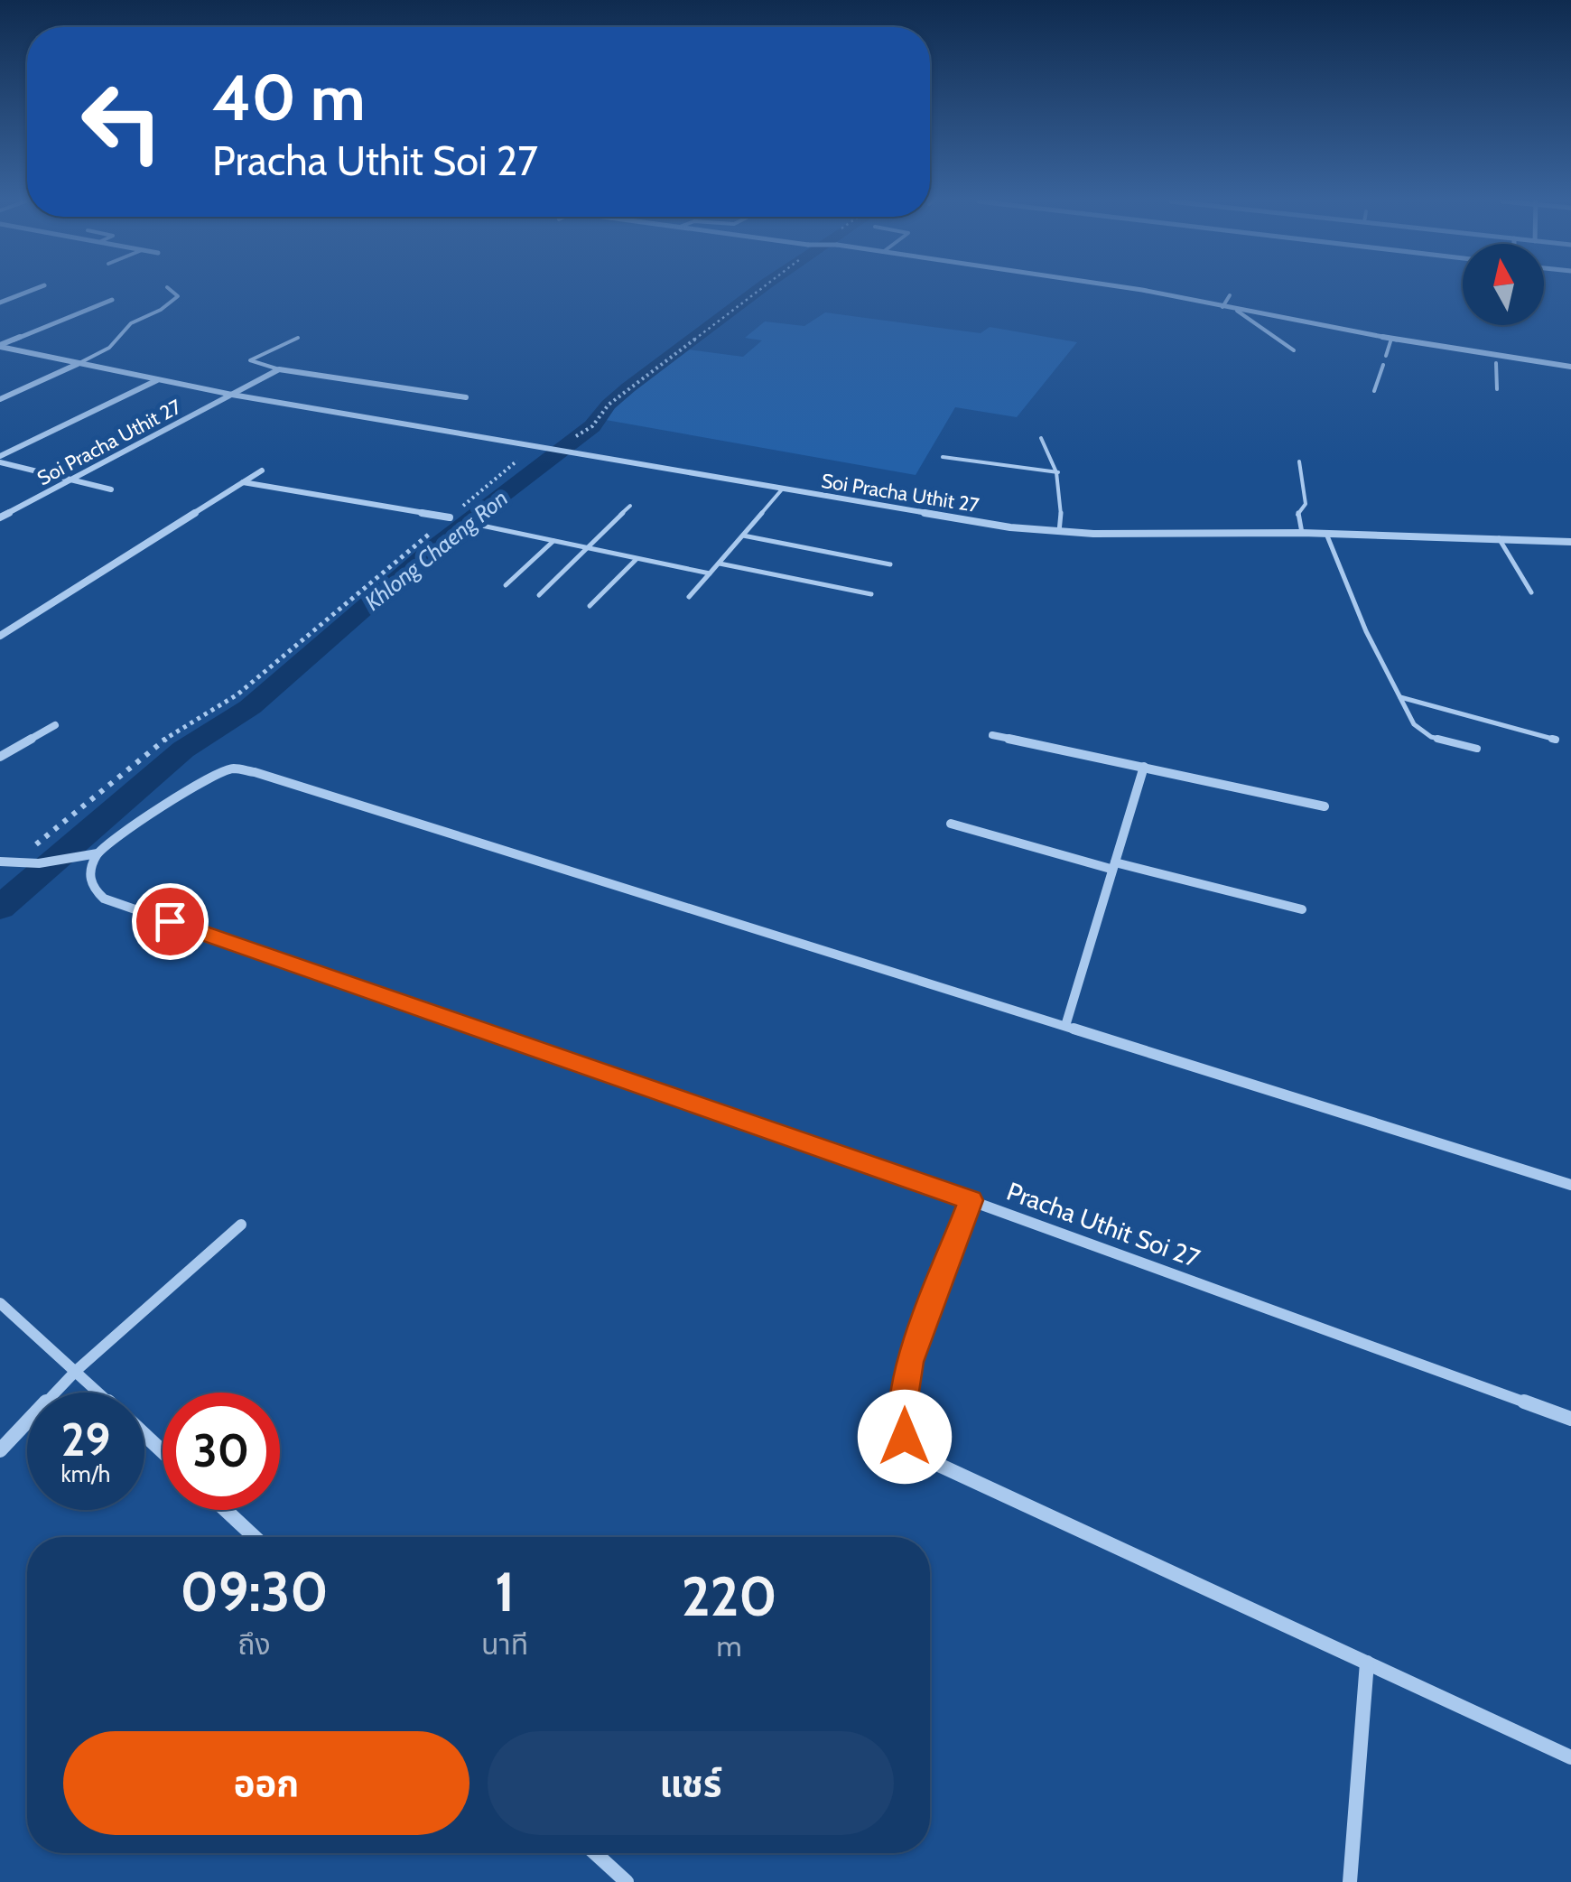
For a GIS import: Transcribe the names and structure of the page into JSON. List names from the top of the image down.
{
  "streets": {
    "street": ["Soi Pracha Uthit 27", "Pracha Uthit Soi 27"]
  },
  "water": ["Khlong Chaeng Ron"],
  "north": "top",
  "page": {
    "turn": ["40 m", "Pracha Uthit Soi 27"],
    "speed": "29 km/h",
    "limit": "30",
    "eta": [
      "09:30",
      "ถึง",
      "1",
      "นาที",
      "220",
      "m"
    ],
    "buttons": ["ออก", "แชร์"]
  }
}
